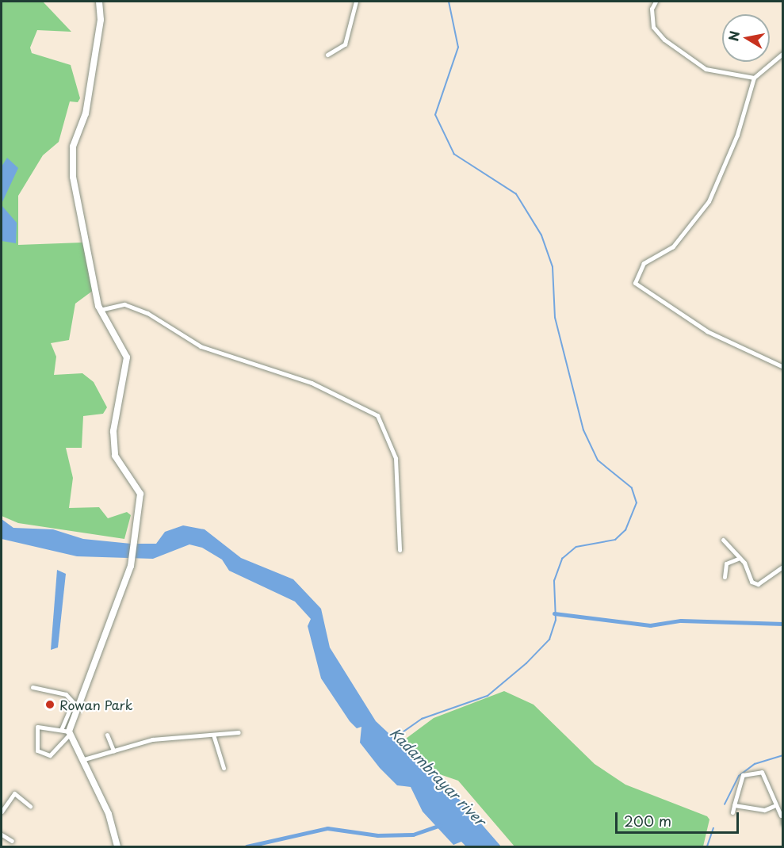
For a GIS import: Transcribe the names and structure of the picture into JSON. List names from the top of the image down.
{
  "water": ["Kadambrayar river"],
  "places": ["Rowan Park"],
  "scale_bar": "200 m",
  "north": "left"
}
